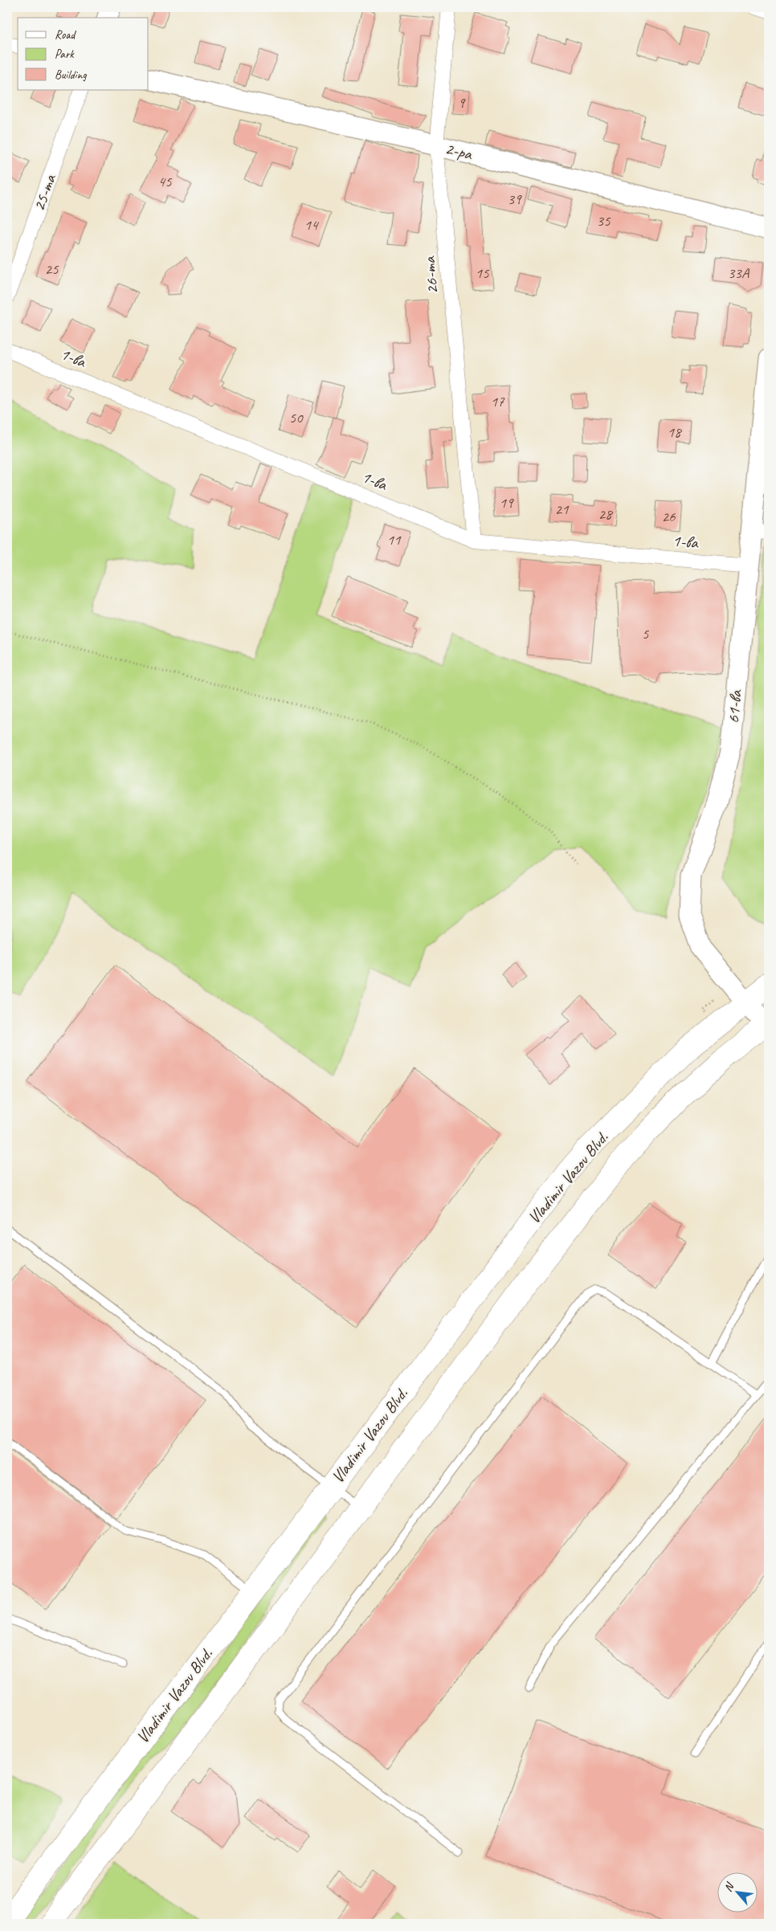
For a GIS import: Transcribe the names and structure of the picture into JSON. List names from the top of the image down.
{
  "streets": {
    "main road": ["Vladimir Vazov Blvd."],
    "street": [
      "2-ра",
      "25-та",
      "26-та",
      "1-ва",
      "61-ва"
    ]
  },
  "crossings": [
    ["2-ра", "26-та"],
    ["26-та", "1-ва"],
    ["1-ва", "61-ва"],
    ["61-ва", "Vladimir Vazov Blvd."]
  ],
  "house_numbers": [
    "9",
    "45",
    "39",
    "35",
    "14",
    "25",
    "15",
    "33А",
    "17",
    "50",
    "18",
    "19",
    "21",
    "28",
    "26",
    "11",
    "5"
  ],
  "legend": ["Road", "Park", "Building"],
  "north": "top left"
}
